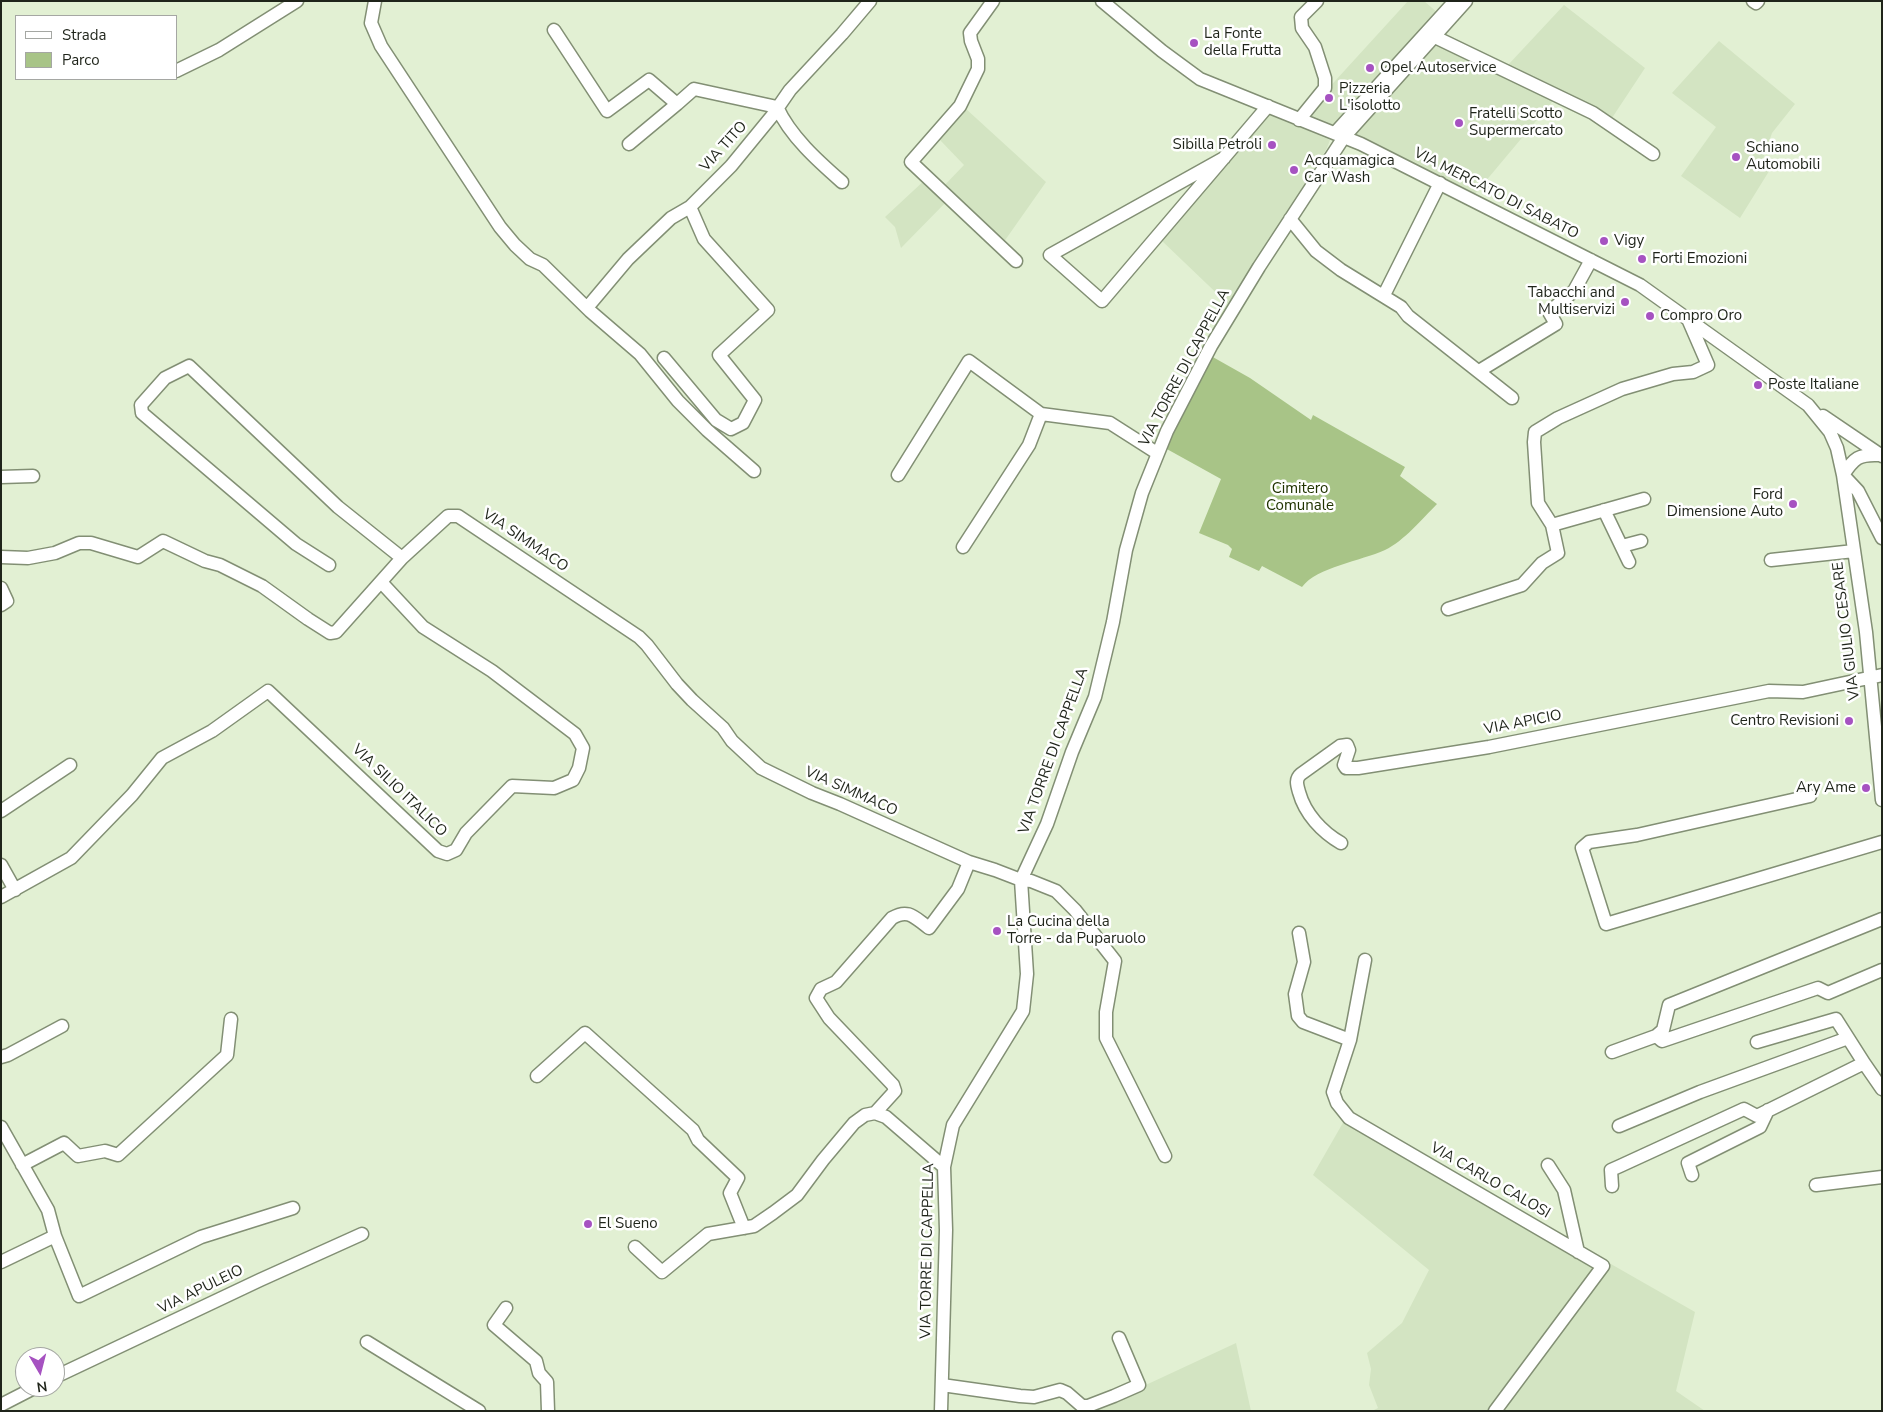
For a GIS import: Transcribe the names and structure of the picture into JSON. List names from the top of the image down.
{
  "streets": {
    "street": [
      "VIA TITO",
      "VIA MERCATO DI SABATO",
      "VIA TORRE DI CAPPELLA",
      "VIA SIMMACO",
      "VIA GIULIO CESARE",
      "VIA APICIO",
      "VIA SILIO ITALICO",
      "VIA CARLO CALOSI",
      "VIA APULEIO"
    ]
  },
  "crossings": [
    ["VIA MERCATO DI SABATO", "VIA TORRE DI CAPPELLA"],
    ["VIA MERCATO DI SABATO", "VIA GIULIO CESARE"],
    ["VIA TORRE DI CAPPELLA", "VIA SIMMACO"],
    ["VIA SIMMACO", "VIA SILIO ITALICO"],
    ["VIA GIULIO CESARE", "VIA APICIO"]
  ],
  "parks": ["Cimitero Comunale"],
  "places": [
    "La Fonte della Frutta",
    "Opel Autoservice",
    "Pizzeria L'isolotto",
    "Fratelli Scotto Supermercato",
    "Sibilla Petroli",
    "Schiano Automobili",
    "Acquamagica Car Wash",
    "Vigy",
    "Forti Emozioni",
    "Tabacchi and Multiservizi",
    "Compro Oro",
    "Poste Italiane",
    "Ford Dimensione Auto",
    "Centro Revisioni",
    "Ary Ame",
    "La Cucina della Torre - da Puparuolo",
    "El Sueno"
  ],
  "legend": ["Strada", "Parco"],
  "north": "bottom"
}
